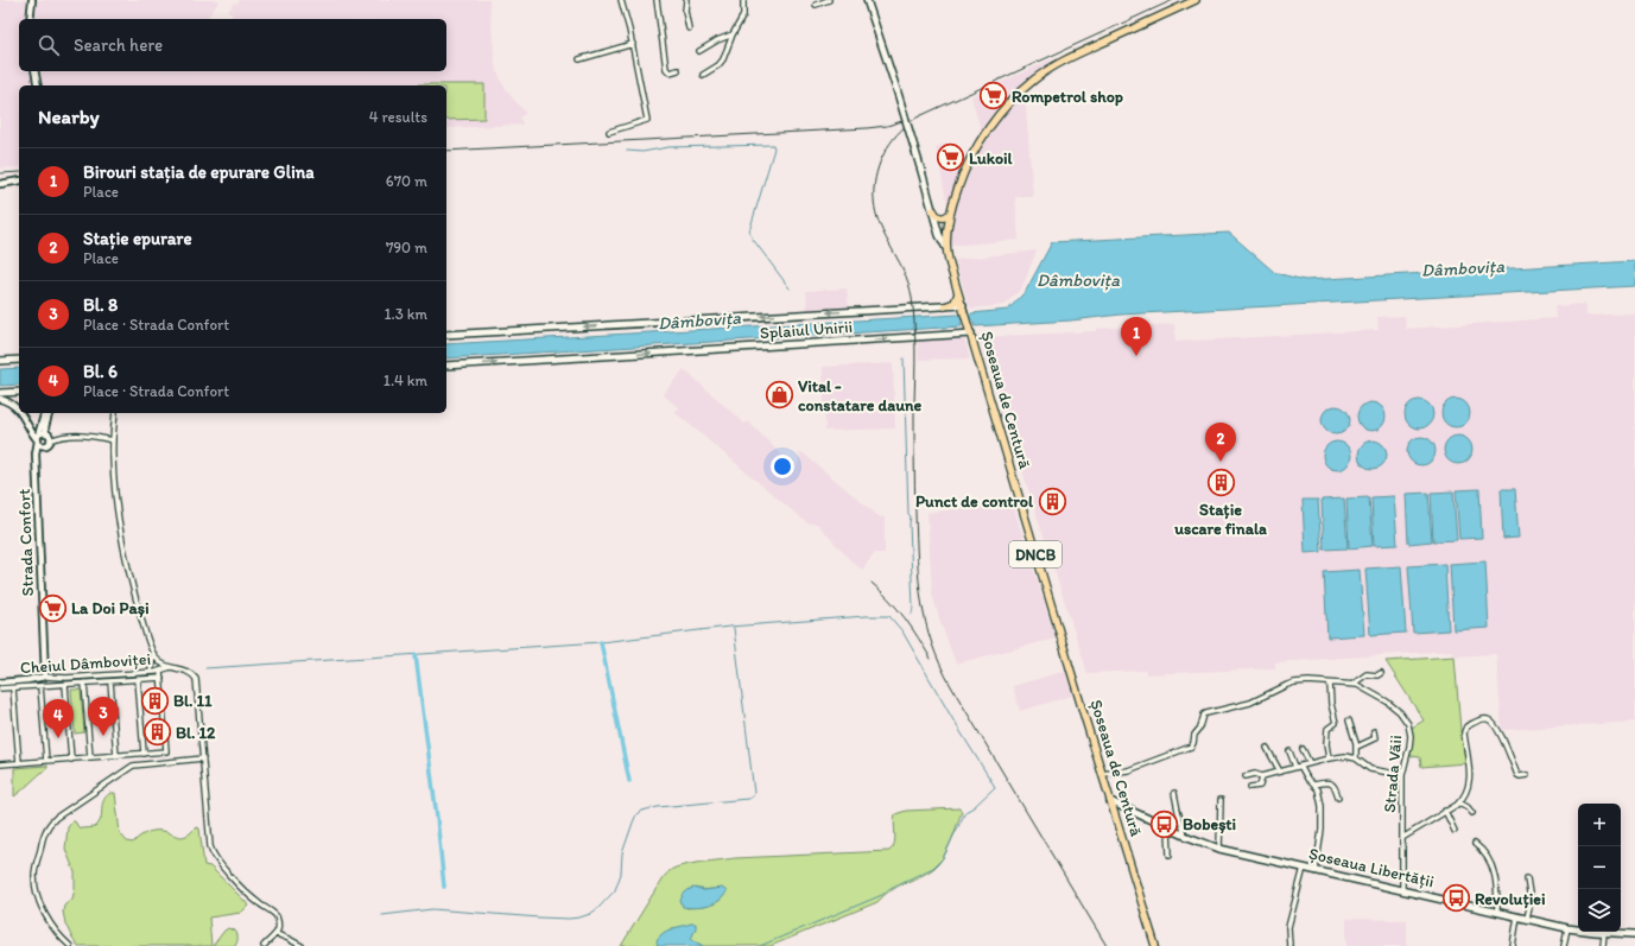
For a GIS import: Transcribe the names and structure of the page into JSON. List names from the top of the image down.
{
  "streets": {
    "main road": [
      "Splaiul Unirii",
      "Șoseaua de Centură",
      "DNCB",
      "Șoseaua Libertății"
    ],
    "street": ["Strada Confort", "Cheiul Dâmboviței", "Strada Văii"]
  },
  "crossings": [
    ["Splaiul Unirii", "Șoseaua de Centură"],
    ["Șoseaua de Centură", "Strada Văii"],
    ["Șoseaua de Centură", "Șoseaua Libertății"],
    ["Strada Confort", "Cheiul Dâmboviței"],
    ["Strada Văii", "Șoseaua Libertății"]
  ],
  "water": ["Dâmbovița"],
  "places": {
    "supermarket": ["Rompetrol shop", "Lukoil", "La Doi Pași"],
    "shop": ["Vital - constatare daune"],
    "building": [
      "Stație uscare finala",
      "Punct de control",
      "Bl. 11",
      "Bl. 12"
    ],
    "bus stop": ["Bobești", "Revoluției"]
  },
  "page": {
    "search": "Search here",
    "heading": ["Nearby", "4 results"],
    "list": [
      {
        "mark": "1",
        "name": "Birouri stația de epurare Glina",
        "note": "Place",
        "value": "670 m"
      },
      {
        "mark": "2",
        "name": "Stație epurare",
        "note": "Place",
        "value": "790 m"
      },
      {
        "mark": "3",
        "name": "Bl. 8",
        "note": "Place · Strada Confort",
        "value": "1.3 km"
      },
      {
        "mark": "4",
        "name": "Bl. 6",
        "note": "Place · Strada Confort",
        "value": "1.4 km"
      }
    ],
    "pins": [
      "1",
      "2",
      "3",
      "4"
    ],
    "map_buttons": ["+", "−"]
  }
}
